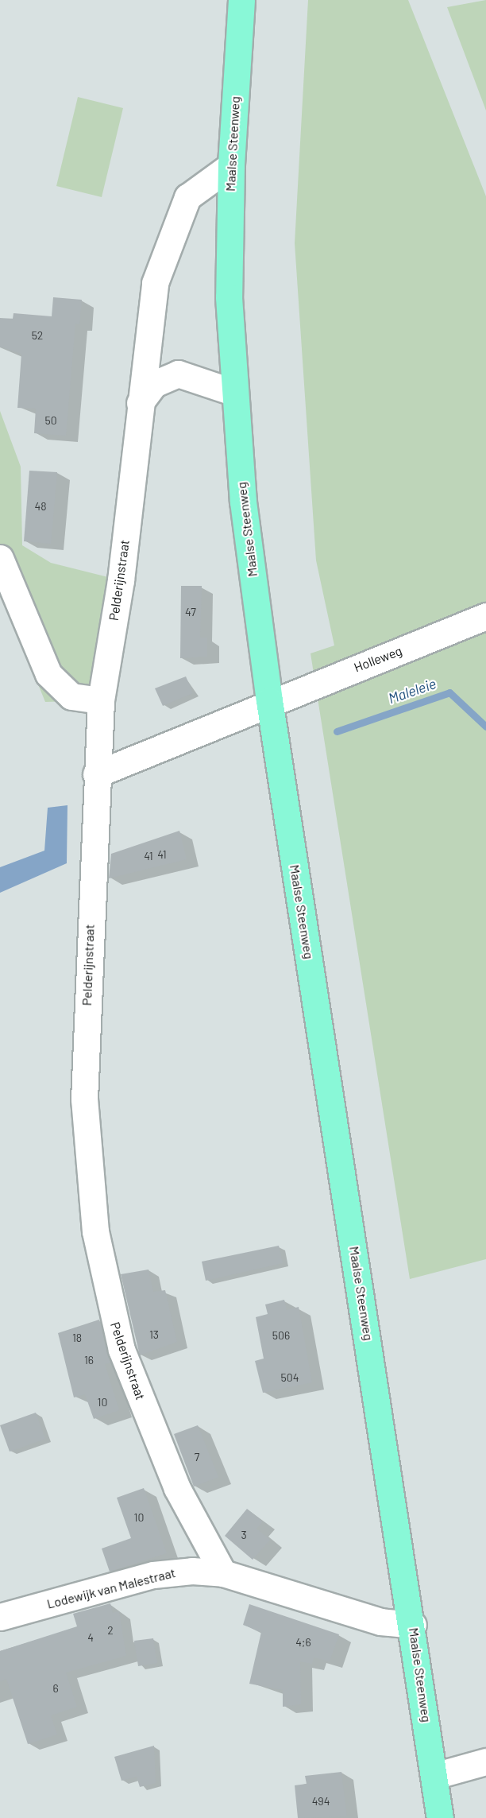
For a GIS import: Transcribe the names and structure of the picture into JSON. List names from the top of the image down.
{
  "streets": {
    "main road": ["Maalse Steenweg"],
    "street": ["Pelderijnstraat", "Holleweg", "Lodewijk van Malestraat"]
  },
  "crossings": [
    ["Maalse Steenweg", "Pelderijnstraat"],
    ["Maalse Steenweg", "Holleweg"],
    ["Pelderijnstraat", "Holleweg"],
    ["Pelderijnstraat", "Lodewijk van Malestraat"]
  ],
  "water": ["Maleleie"],
  "house_numbers": [
    "52",
    "50",
    "48",
    "47",
    "41",
    "41",
    "13",
    "506",
    "18",
    "16",
    "504",
    "10",
    "7",
    "10",
    "3",
    "2",
    "4",
    "4;6",
    "6",
    "494"
  ]
}
